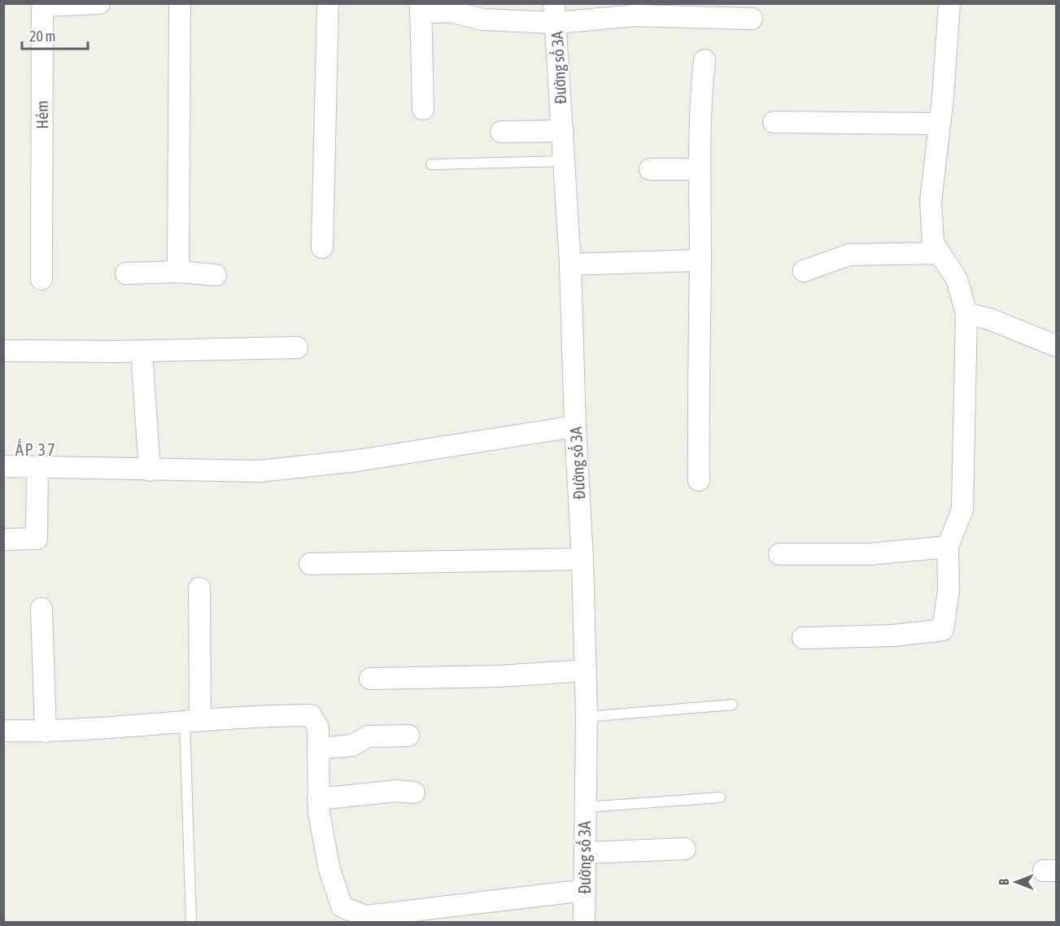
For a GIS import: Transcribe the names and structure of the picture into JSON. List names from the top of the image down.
{
  "streets": {
    "street": ["Đường số 3A", "Hẻm"]
  },
  "districts": ["ẤP 37"],
  "scale_bar": "20 m",
  "north": "left"
}
